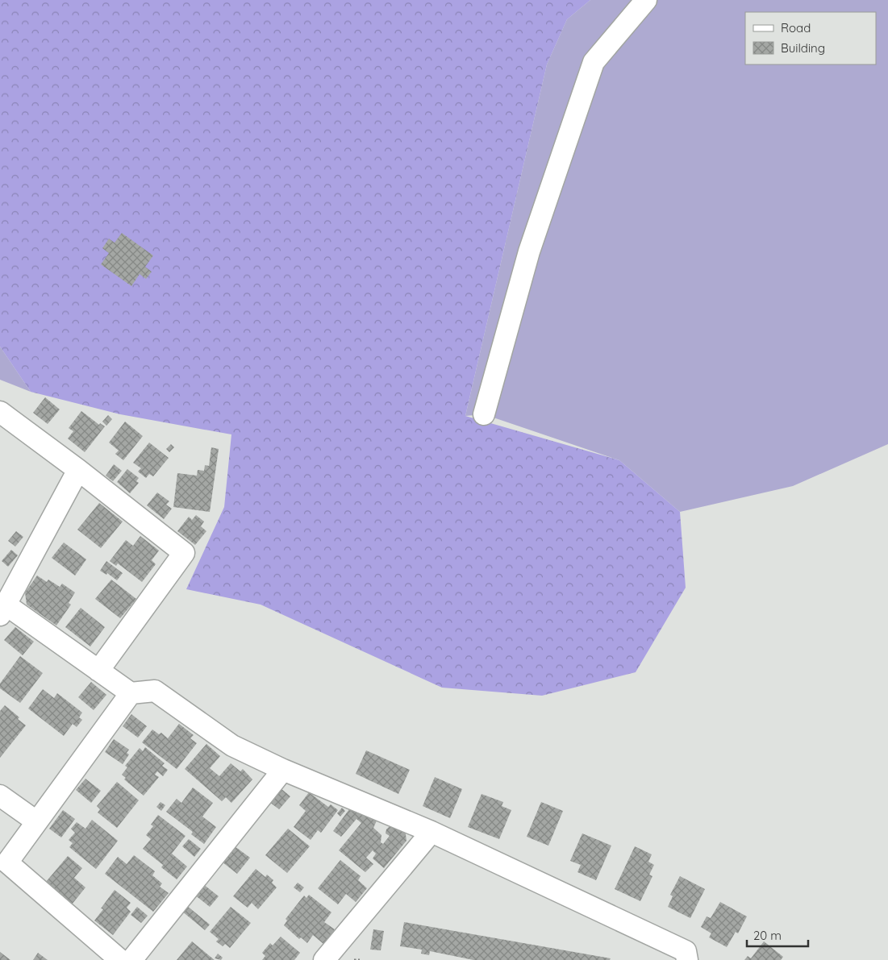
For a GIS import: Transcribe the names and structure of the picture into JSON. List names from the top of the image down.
{
  "legend": ["Road", "Building"],
  "scale_bar": "20 m"
}
